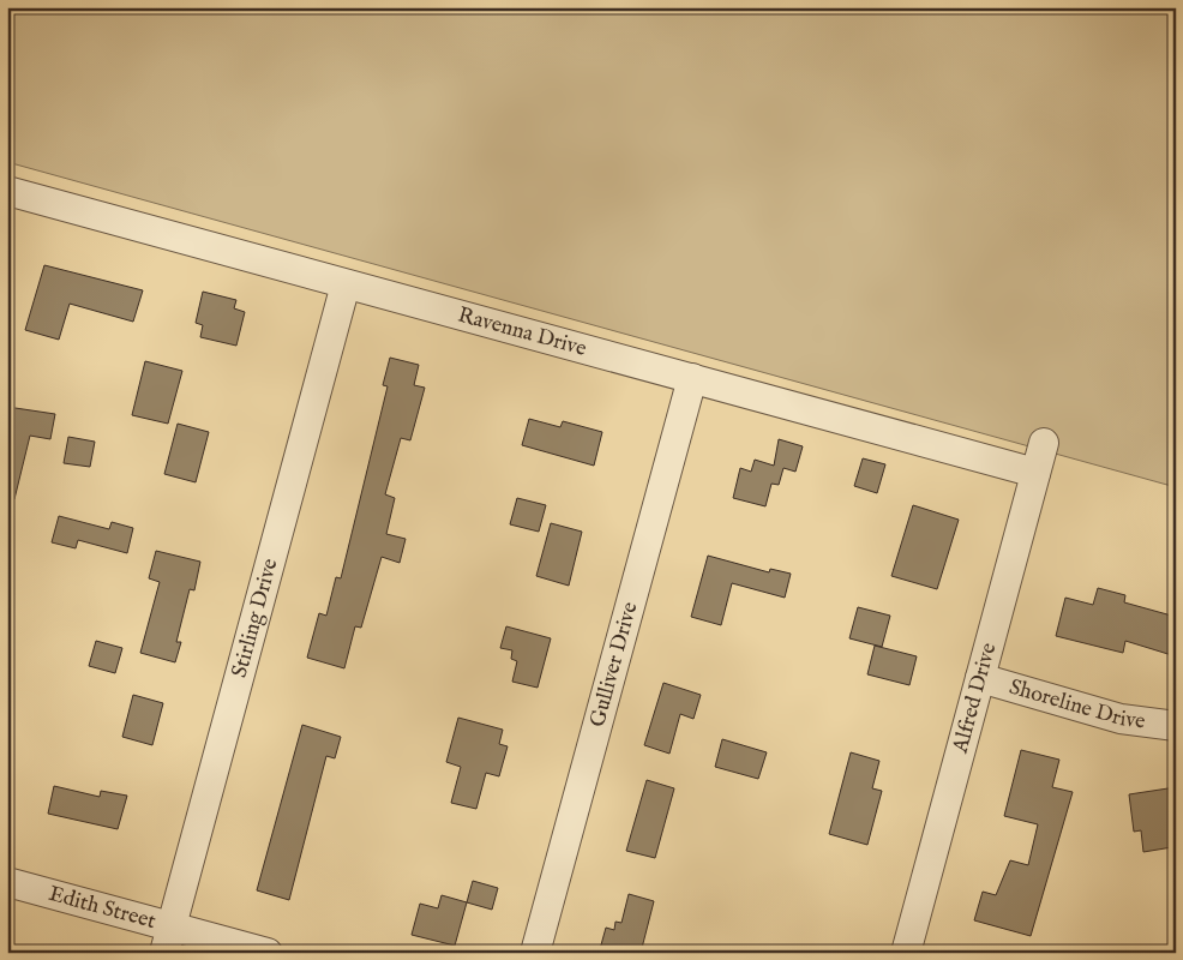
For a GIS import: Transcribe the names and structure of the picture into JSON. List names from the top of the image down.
{
  "streets": {
    "street": [
      "Ravenna Drive",
      "Stirling Drive",
      "Gulliver Drive",
      "Alfred Drive",
      "Shoreline Drive",
      "Edith Street"
    ]
  },
  "crossings": [
    ["Ravenna Drive", "Stirling Drive"],
    ["Ravenna Drive", "Gulliver Drive"],
    ["Ravenna Drive", "Alfred Drive"],
    ["Stirling Drive", "Edith Street"],
    ["Alfred Drive", "Shoreline Drive"]
  ]
}
